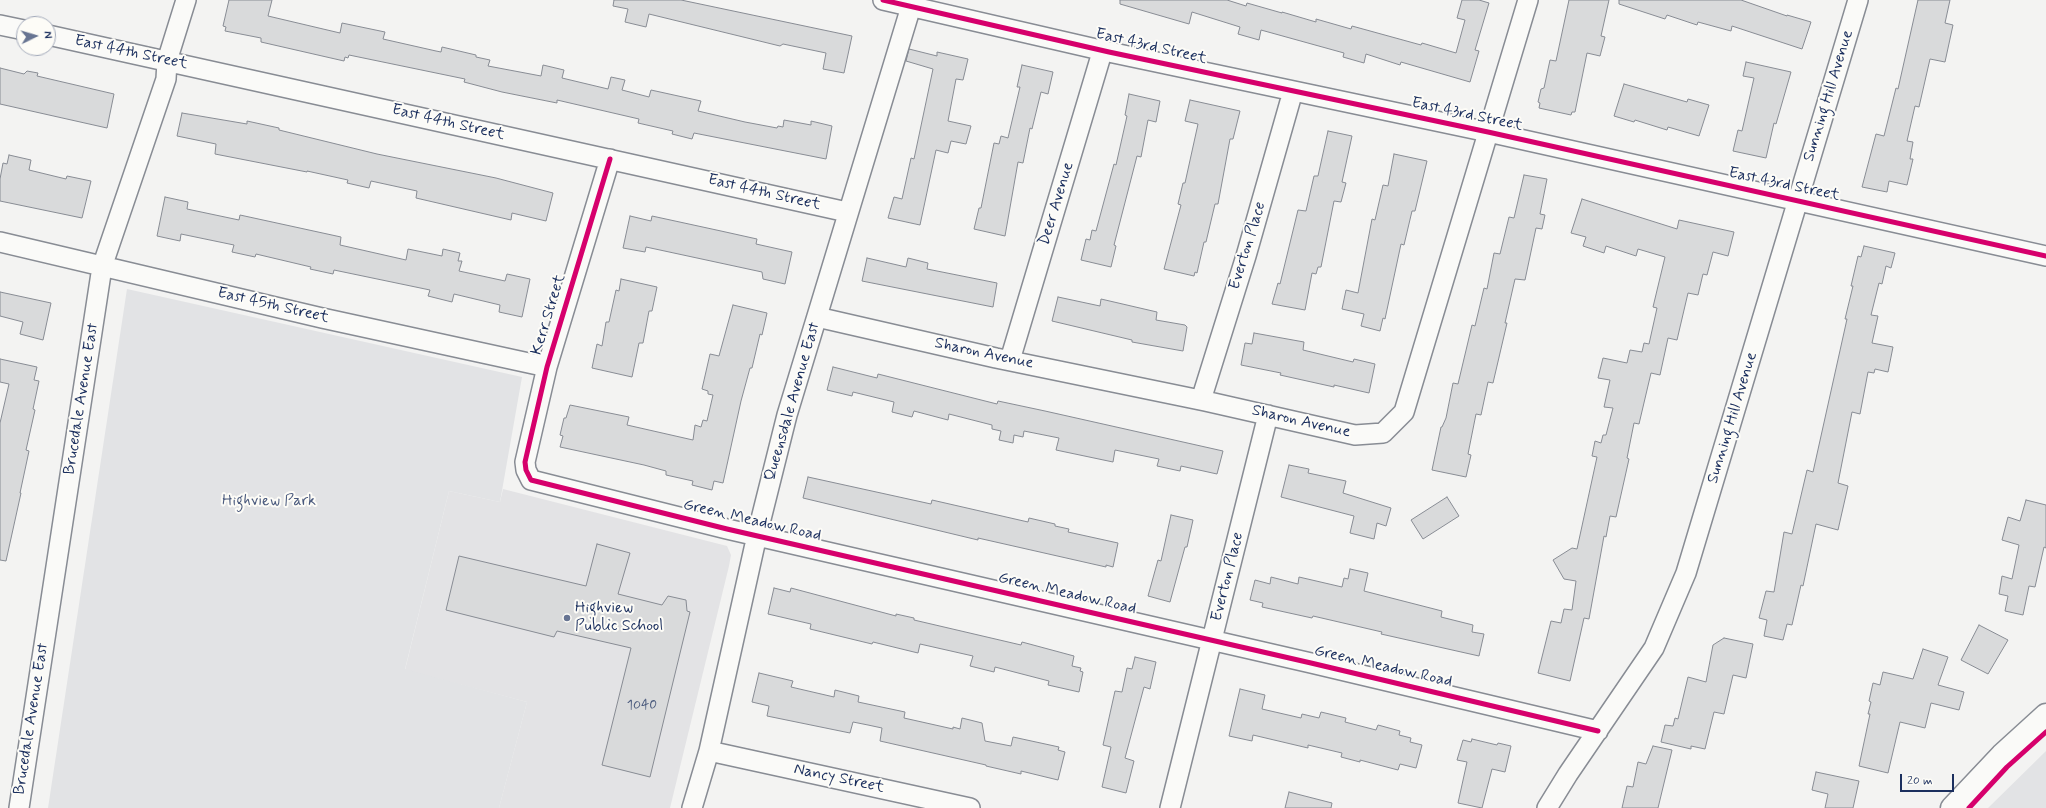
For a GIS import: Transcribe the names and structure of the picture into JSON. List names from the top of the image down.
{
  "streets": {
    "street": [
      "East 43rd Street",
      "East 44th Street",
      "Sunning Hill Avenue",
      "Deer Avenue",
      "Everton Place",
      "East 45th Street",
      "Kerr Street",
      "Sharon Avenue",
      "Brucedale Avenue East",
      "Queensdale Avenue East",
      "Green Meadow Road",
      "Nancy Street"
    ]
  },
  "crossings": [
    ["East 43rd Street", "Sunning Hill Avenue"],
    ["East 43rd Street", "Deer Avenue"],
    ["East 43rd Street", "Everton Place"],
    ["East 43rd Street", "Sharon Avenue"],
    ["East 43rd Street", "Queensdale Avenue East"],
    ["East 44th Street", "Kerr Street"],
    ["East 44th Street", "Brucedale Avenue East"],
    ["East 44th Street", "Queensdale Avenue East"],
    ["Sunning Hill Avenue", "Green Meadow Road"],
    ["Deer Avenue", "Sharon Avenue"],
    ["Everton Place", "Sharon Avenue"],
    ["Everton Place", "Green Meadow Road"],
    ["East 45th Street", "Kerr Street"],
    ["East 45th Street", "Brucedale Avenue East"],
    ["Kerr Street", "Green Meadow Road"],
    ["Sharon Avenue", "Queensdale Avenue East"],
    ["Queensdale Avenue East", "Green Meadow Road"],
    ["Queensdale Avenue East", "Nancy Street"]
  ],
  "parks": ["Highview Park"],
  "places": ["Highview Public School"],
  "house_numbers": ["1040"],
  "scale_bar": "20 m",
  "north": "right"
}
